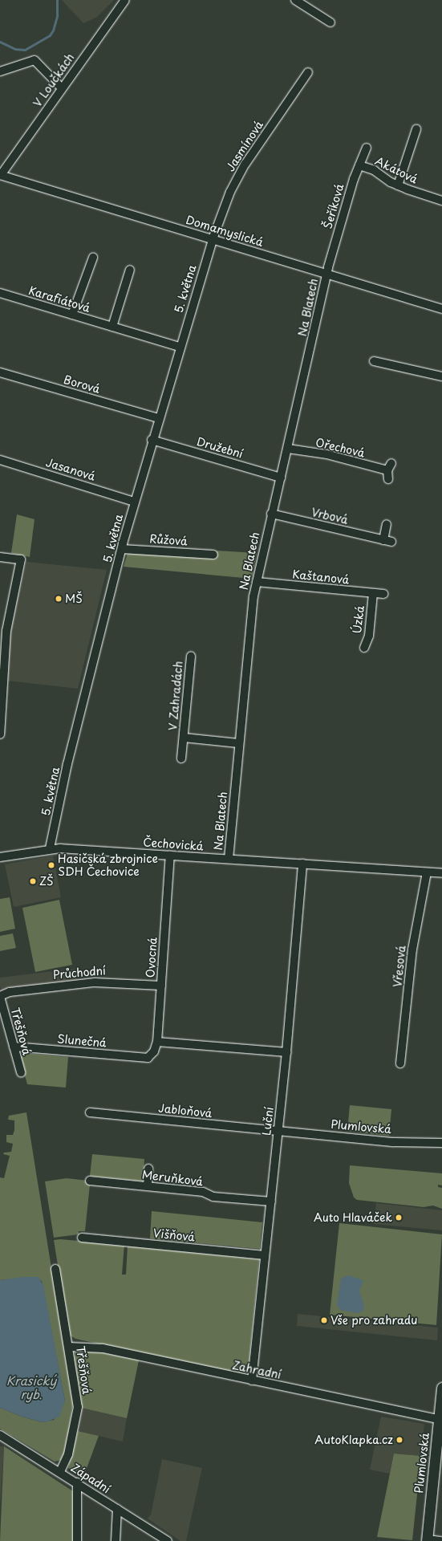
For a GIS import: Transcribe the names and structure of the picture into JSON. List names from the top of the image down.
{
  "streets": {
    "main road": ["Plumlovská"],
    "street": [
      "V Loučkách",
      "Jasmínová",
      "Akátová",
      "Šeříková",
      "Domamyslická",
      "5. května",
      "Karafiátová",
      "Na Blatech",
      "Borová",
      "Družební",
      "Ořechová",
      "Jasanová",
      "Vrbová",
      "Růžová",
      "Kaštanová",
      "Úzká",
      "V Zahradách",
      "Čechovická",
      "Ovocná",
      "Vřesová",
      "Průchodní",
      "Třešňová",
      "Slunečná",
      "Jabloňová",
      "Luční",
      "Meruňková",
      "Višňová",
      "Zahradní",
      "Západní"
    ]
  },
  "crossings": [
    ["V Loučkách", "Domamyslická"],
    ["Jasmínová", "Domamyslická"],
    ["Jasmínová", "5. května"],
    ["Akátová", "Šeříková"],
    ["Šeříková", "Domamyslická"],
    ["Šeříková", "Na Blatech"],
    ["Domamyslická", "5. května"],
    ["Domamyslická", "Na Blatech"],
    ["5. května", "Karafiátová"],
    ["5. května", "Borová"],
    ["5. května", "Družební"],
    ["5. května", "Jasanová"],
    ["5. května", "Růžová"],
    ["5. května", "Čechovická"],
    ["Na Blatech", "Družební"],
    ["Na Blatech", "Ořechová"],
    ["Na Blatech", "Vrbová"],
    ["Na Blatech", "Kaštanová"],
    ["Na Blatech", "V Zahradách"],
    ["Na Blatech", "Čechovická"],
    ["Kaštanová", "Úzká"],
    ["Čechovická", "Ovocná"],
    ["Čechovická", "Vřesová"],
    ["Čechovická", "Luční"],
    ["Ovocná", "Průchodní"],
    ["Ovocná", "Slunečná"],
    ["Průchodní", "Třešňová"],
    ["Třešňová", "Slunečná"],
    ["Třešňová", "Zahradní"],
    ["Třešňová", "Západní"],
    ["Jabloňová", "Luční"],
    ["Jabloňová", "Plumlovská"],
    ["Luční", "Plumlovská"],
    ["Luční", "Meruňková"],
    ["Luční", "Višňová"],
    ["Luční", "Zahradní"],
    ["Plumlovská", "Zahradní"]
  ],
  "water": ["Krasický ryb."],
  "places": [
    "MŠ",
    "Hasičská zbrojnice SDH Čechovice",
    "ZŠ",
    "Auto Hlaváček",
    "Vše pro zahradu",
    "AutoKlapka.cz"
  ]
}
